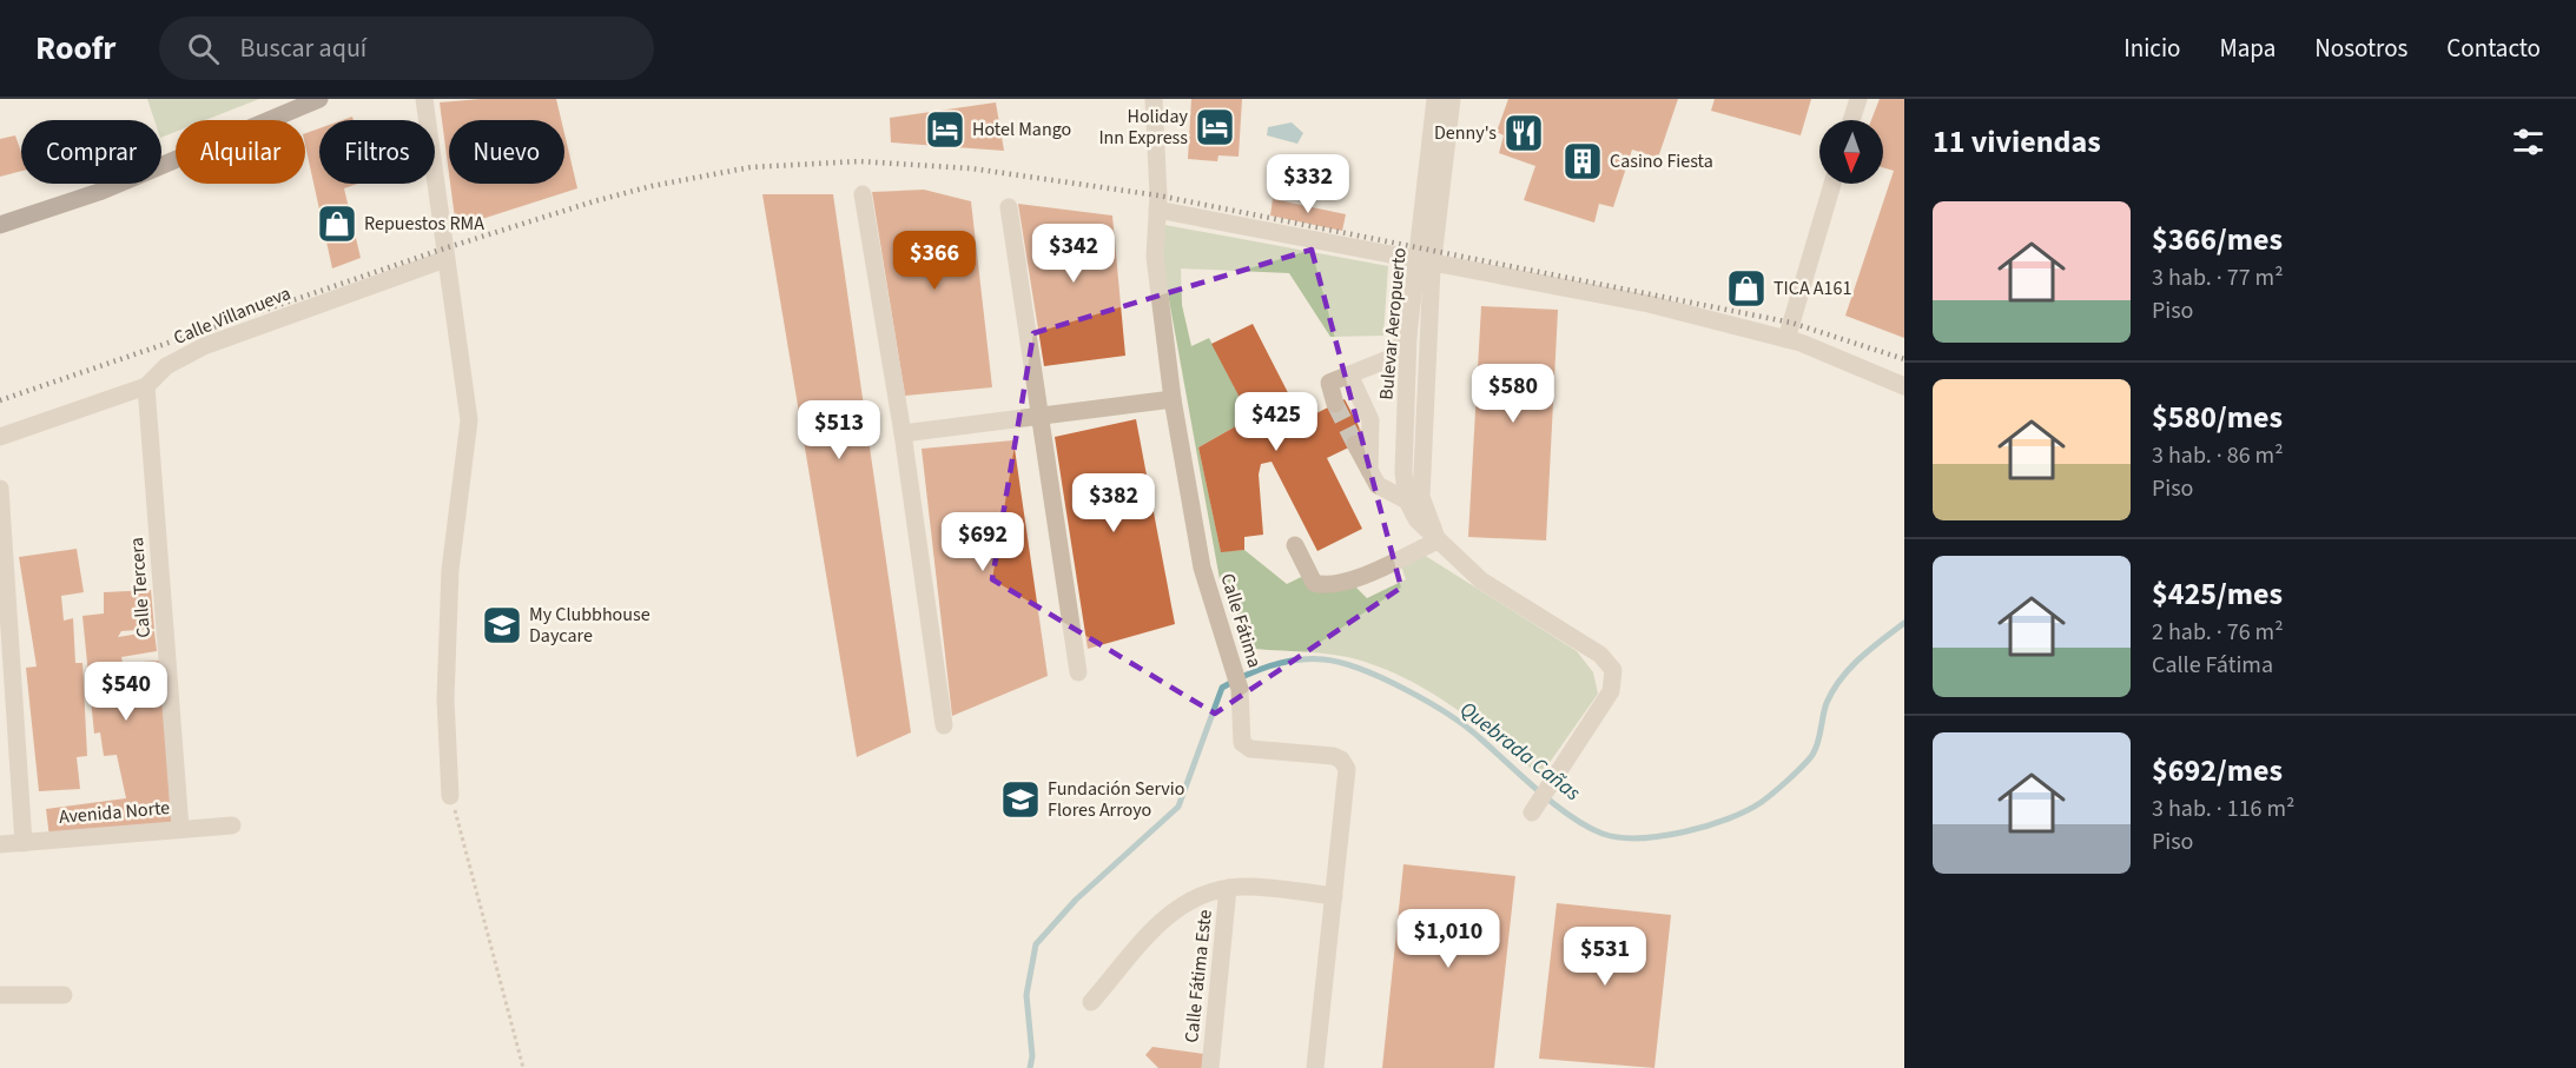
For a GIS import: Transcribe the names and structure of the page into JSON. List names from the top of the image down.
{
  "streets": {
    "street": [
      "Calle Villanueva",
      "Bulevar Aeropuerto",
      "Calle Tercera",
      "Calle Fátima",
      "Avenida Norte",
      "Calle Fátima Este"
    ]
  },
  "crossings": [
    ["Calle Villanueva", "Calle Tercera"],
    ["Calle Tercera", "Avenida Norte"]
  ],
  "water": ["Quebrada Cañas"],
  "places": {
    "hotel": ["Holiday Inn Express", "Hotel Mango"],
    "restaurant": ["Denny's"],
    "building": ["Casino Fiesta"],
    "shop": ["Repuestos RMA", "TICA A161"],
    "school or university": ["My Clubbhouse Daycare", "Fundación Servio Flores Arroyo"]
  },
  "north": "bottom",
  "page": {
    "header": "Roofr",
    "search": "Buscar aquí",
    "nav": [
      "Inicio",
      "Mapa",
      "Nosotros",
      "Contacto"
    ],
    "heading": "11 viviendas",
    "chip": [
      "Comprar",
      "Alquilar",
      "Filtros",
      "Nuevo"
    ],
    "price": [
      "$332",
      "$342",
      "$366",
      "$580",
      "$425",
      "$513",
      "$382",
      "$692",
      "$540",
      "$1,010",
      "$531"
    ],
    "list": [
      {
        "name": "$366/mes",
        "note": "3 hab. · 77 m² · Piso"
      },
      {
        "name": "$580/mes",
        "note": "3 hab. · 86 m² · Piso"
      },
      {
        "name": "$425/mes",
        "note": "2 hab. · 76 m² · Calle Fátima"
      },
      {
        "name": "$692/mes",
        "note": "3 hab. · 116 m² · Piso"
      }
    ]
  }
}
